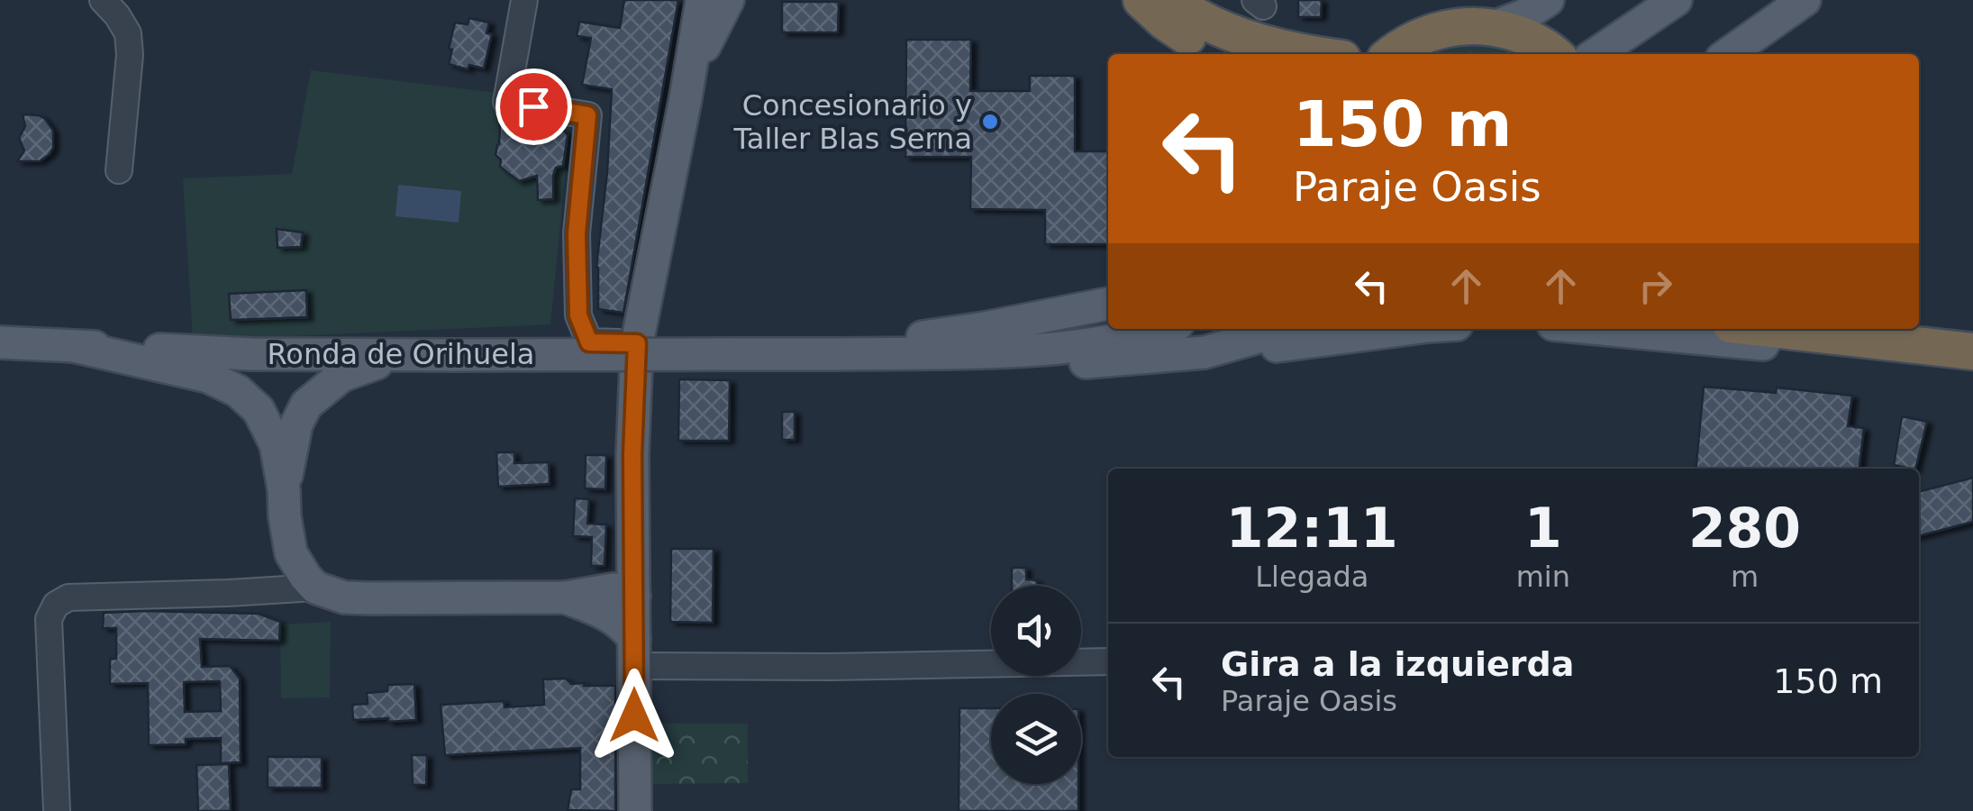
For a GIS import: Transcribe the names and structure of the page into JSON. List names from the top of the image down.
{
  "streets": {
    "main road": ["Ronda de Orihuela"]
  },
  "places": ["Concesionario y Taller Blas Serna"],
  "page": {
    "turn": ["150 m", "Paraje Oasis"],
    "eta": [
      "12:11",
      "Llegada",
      "1",
      "min",
      "280",
      "m"
    ],
    "list": [
      {
        "name": "Gira a la izquierda",
        "note": "Paraje Oasis",
        "value": "150 m"
      }
    ]
  }
}
